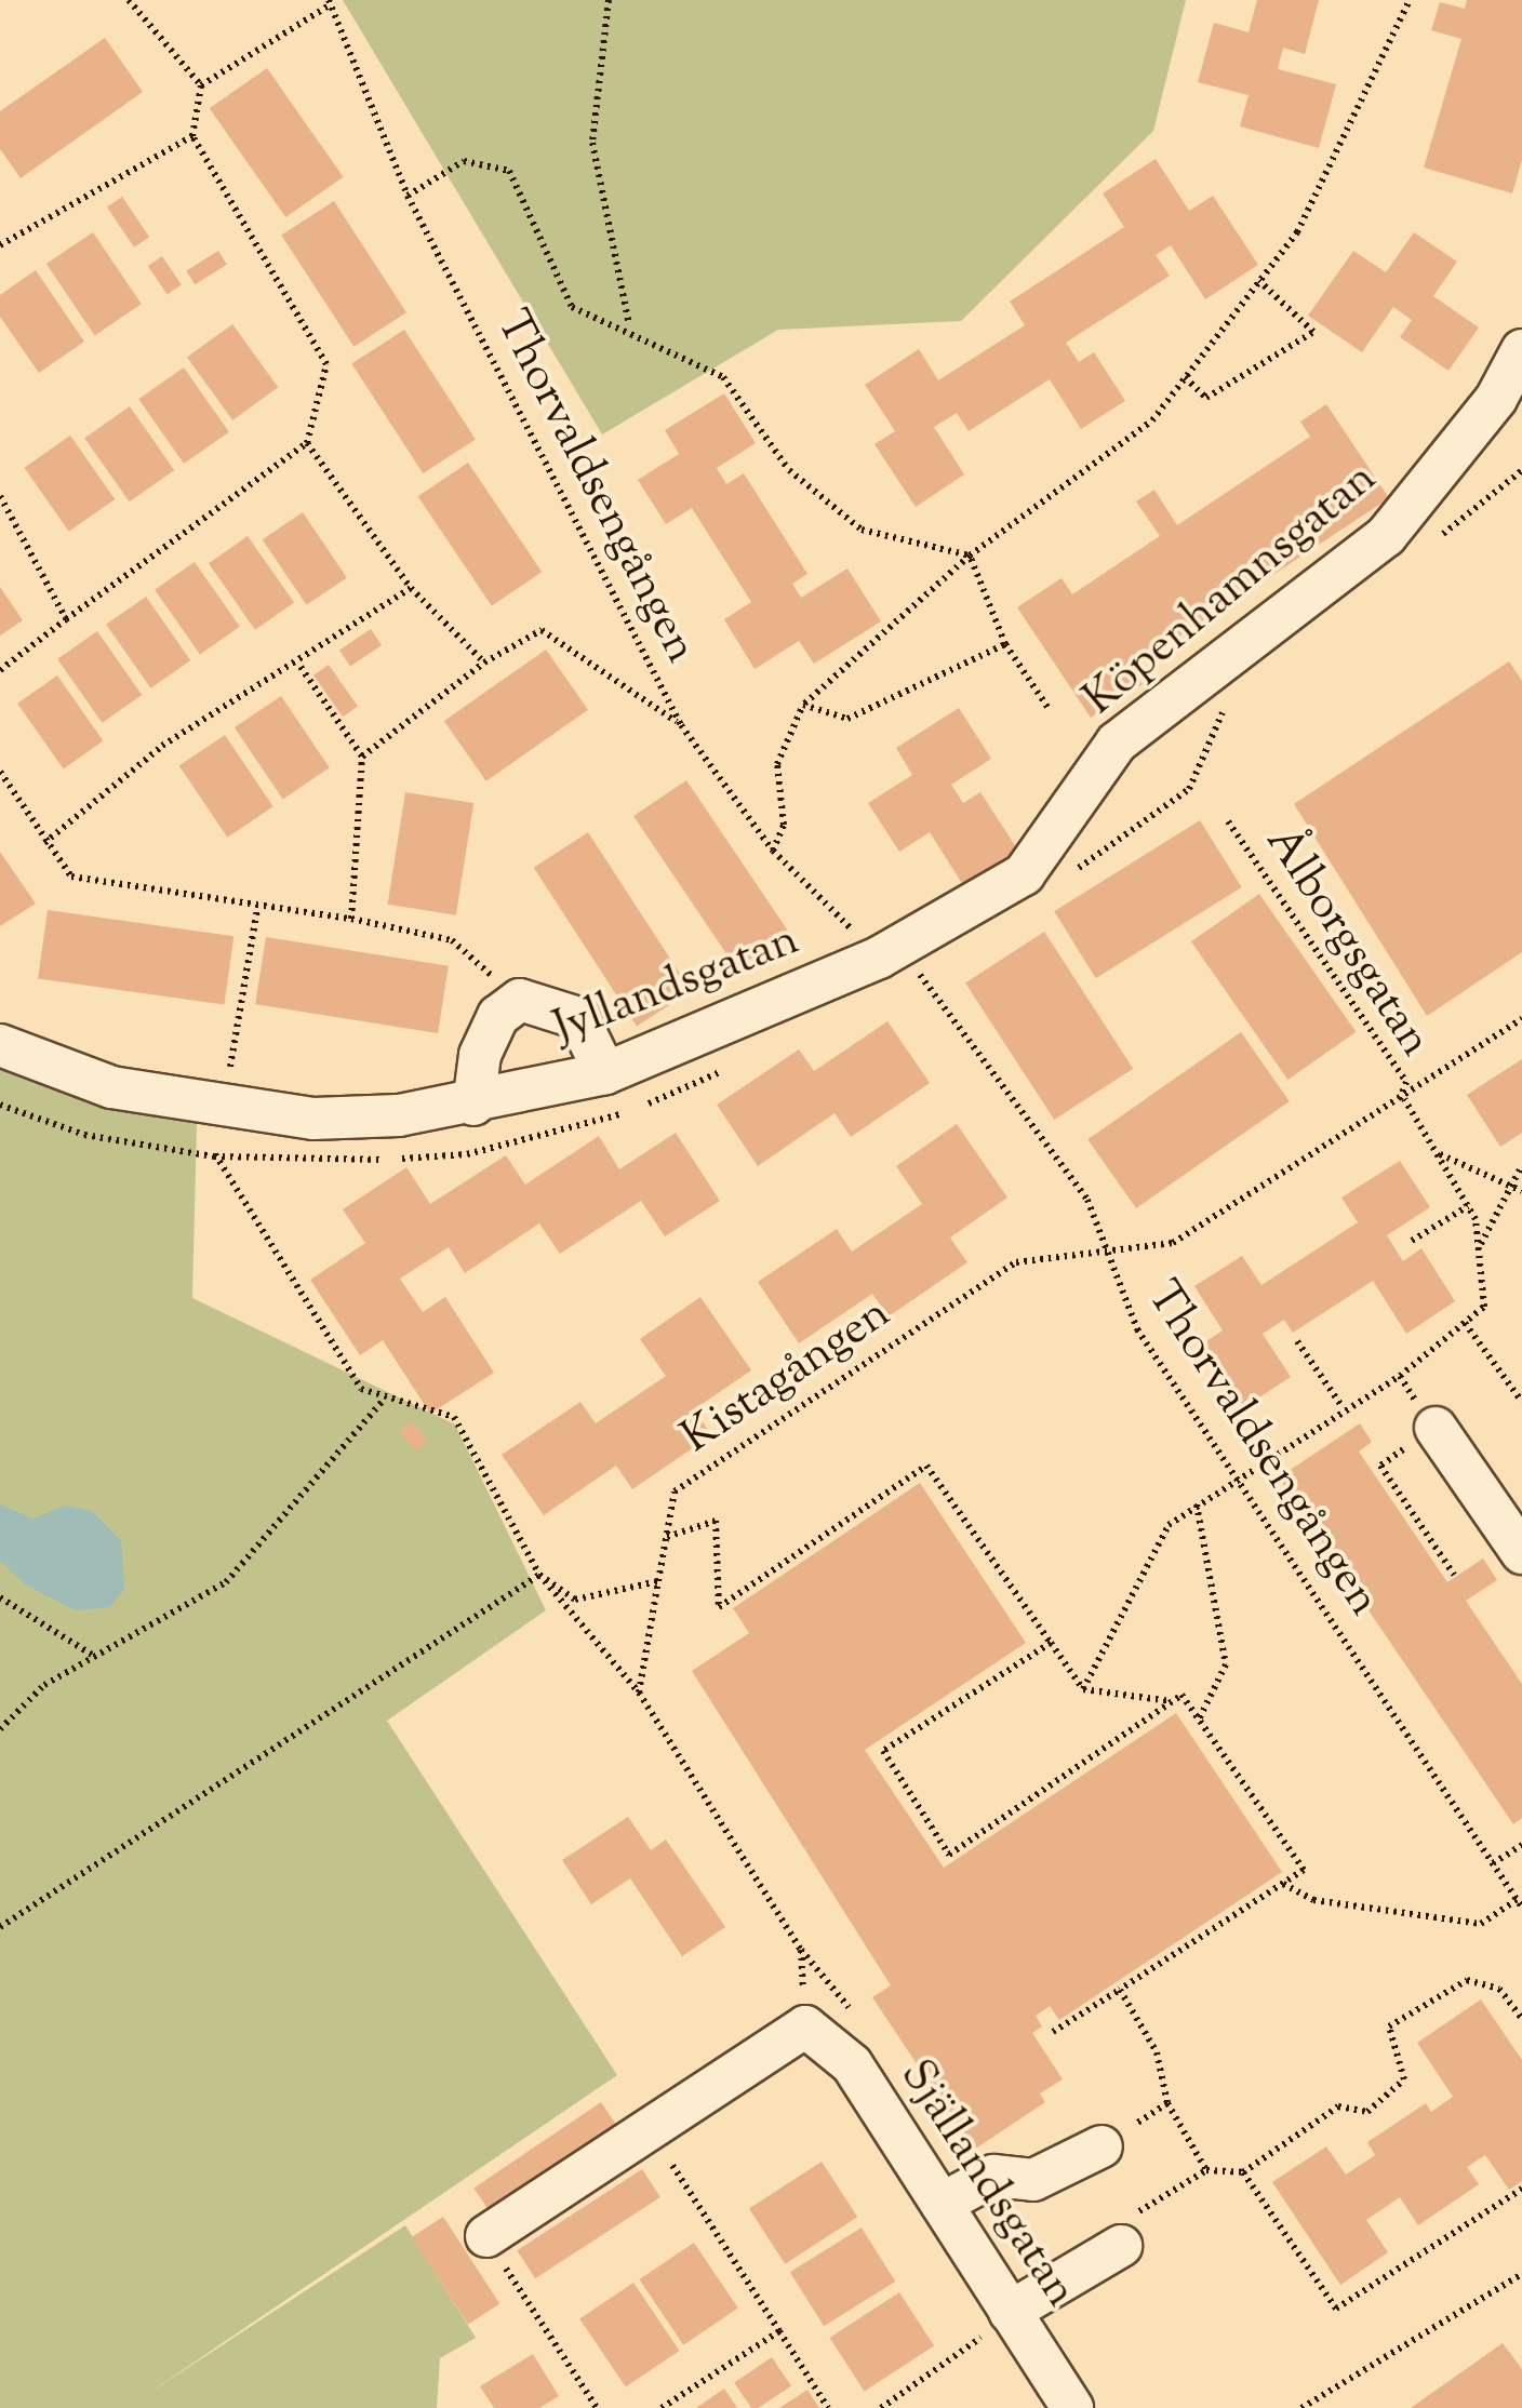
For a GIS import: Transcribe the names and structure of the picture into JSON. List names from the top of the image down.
{
  "streets": {
    "street": ["Köpenhamnsgatan", "Jyllandsgatan", "Själlandsgatan"],
    "path": ["Thorvaldsengången", "Ålborgsgatan", "Kistagången"]
  },
  "crossings": [
    ["Thorvaldsengången", "Köpenhamnsgatan"],
    ["Thorvaldsengången", "Jyllandsgatan"],
    ["Thorvaldsengången", "Kistagången"],
    ["Köpenhamnsgatan", "Jyllandsgatan"],
    ["Ålborgsgatan", "Kistagången"]
  ]
}
